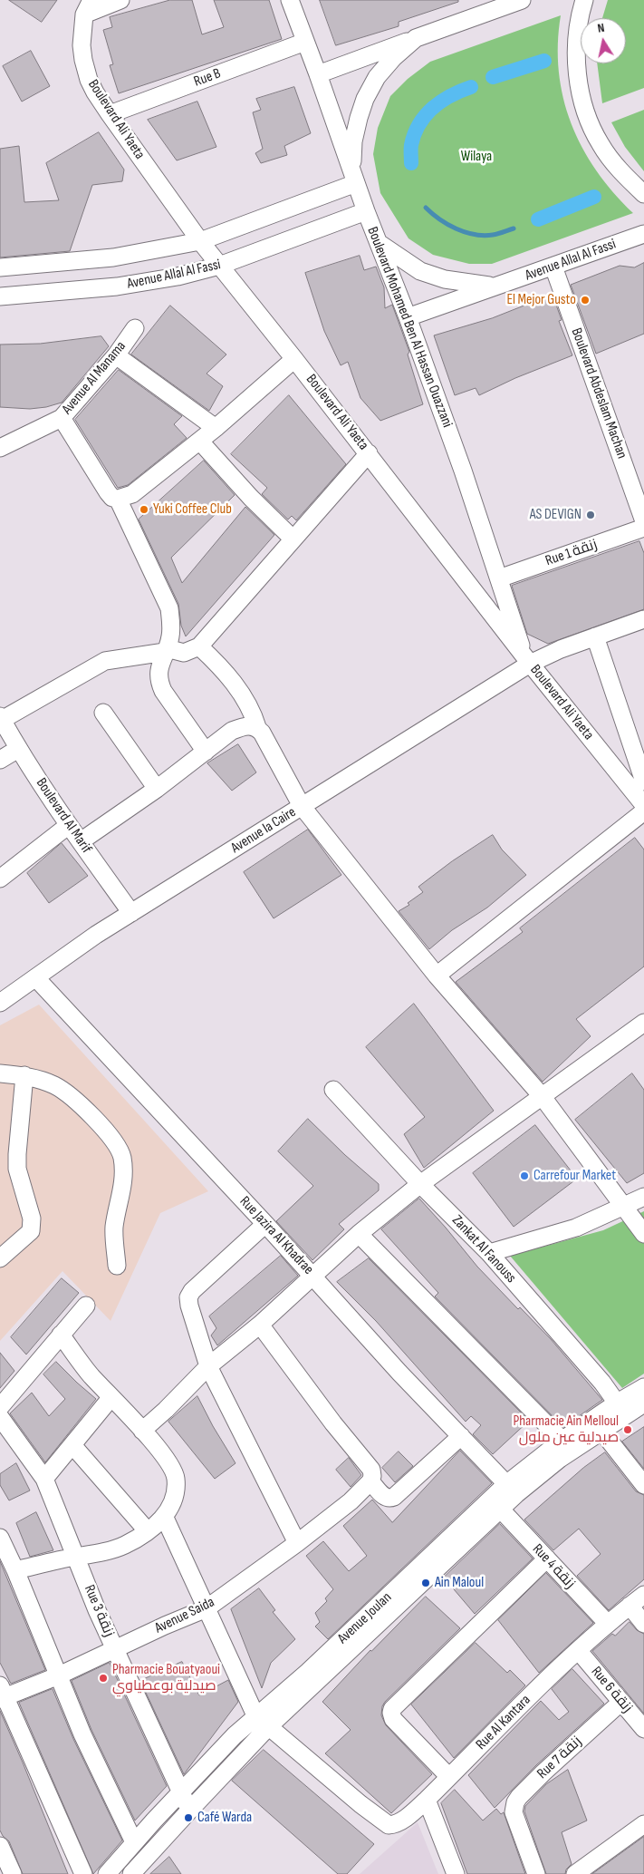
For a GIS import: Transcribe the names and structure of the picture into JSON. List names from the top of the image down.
{
  "streets": {
    "street": [
      "Rue B",
      "Boulevard Ali Yaeta",
      "Avenue Allal Al Fassi",
      "Boulevard Mohamed Ben Al Hassan Ouazzani",
      "Avenue Al Manama",
      "Boulevard Abdeslam Machan",
      "Rue 1 زنقة",
      "Boulevard Al Marif",
      "Avenue la Caire",
      "Rue Jazira Al Khadrae",
      "Zankat Al Fanouss",
      "Rue 4 زنقة",
      "Rue 3 زنقة",
      "Avenue Saida",
      "Avenue Joulan",
      "Rue 6 زنقة",
      "Rue Al Kantara",
      "Rue 7 زنقة"
    ]
  },
  "crossings": [
    ["Rue B", "Boulevard Ali Yaeta"],
    ["Rue B", "Boulevard Mohamed Ben Al Hassan Ouazzani"],
    ["Boulevard Ali Yaeta", "Avenue Allal Al Fassi"],
    ["Boulevard Ali Yaeta", "Boulevard Mohamed Ben Al Hassan Ouazzani"],
    ["Boulevard Ali Yaeta", "Avenue la Caire"],
    ["Avenue Allal Al Fassi", "Boulevard Mohamed Ben Al Hassan Ouazzani"],
    ["Avenue Allal Al Fassi", "Boulevard Abdeslam Machan"],
    ["Boulevard Mohamed Ben Al Hassan Ouazzani", "Rue 1 زنقة"],
    ["Boulevard Mohamed Ben Al Hassan Ouazzani", "Avenue la Caire"],
    ["Boulevard Al Marif", "Avenue la Caire"],
    ["Avenue la Caire", "Rue Jazira Al Khadrae"],
    ["Rue Jazira Al Khadrae", "Avenue Joulan"],
    ["Zankat Al Fanouss", "Avenue Joulan"],
    ["Rue 4 زنقة", "Avenue Joulan"],
    ["Rue 4 زنقة", "Rue Al Kantara"],
    ["Rue 3 زنقة", "Avenue Saida"],
    ["Rue 3 زنقة", "Avenue Joulan"],
    ["Avenue Joulan", "Rue Al Kantara"],
    ["Rue 6 زنقة", "Rue Al Kantara"],
    ["Rue 6 زنقة", "Rue 7 زنقة"]
  ],
  "parks": ["Wilaya"],
  "places": [
    "El Mejor Gusto",
    "Yuki Coffee Club",
    "AS DEVIGN",
    "Carrefour Market",
    "Pharmacie Ain Melloul صيدلية عين ملول",
    "Ain Maloul",
    "Pharmacie Bouatyaoui صيدلية بوعطياوي",
    "Café Warda"
  ],
  "north": "top"
}
